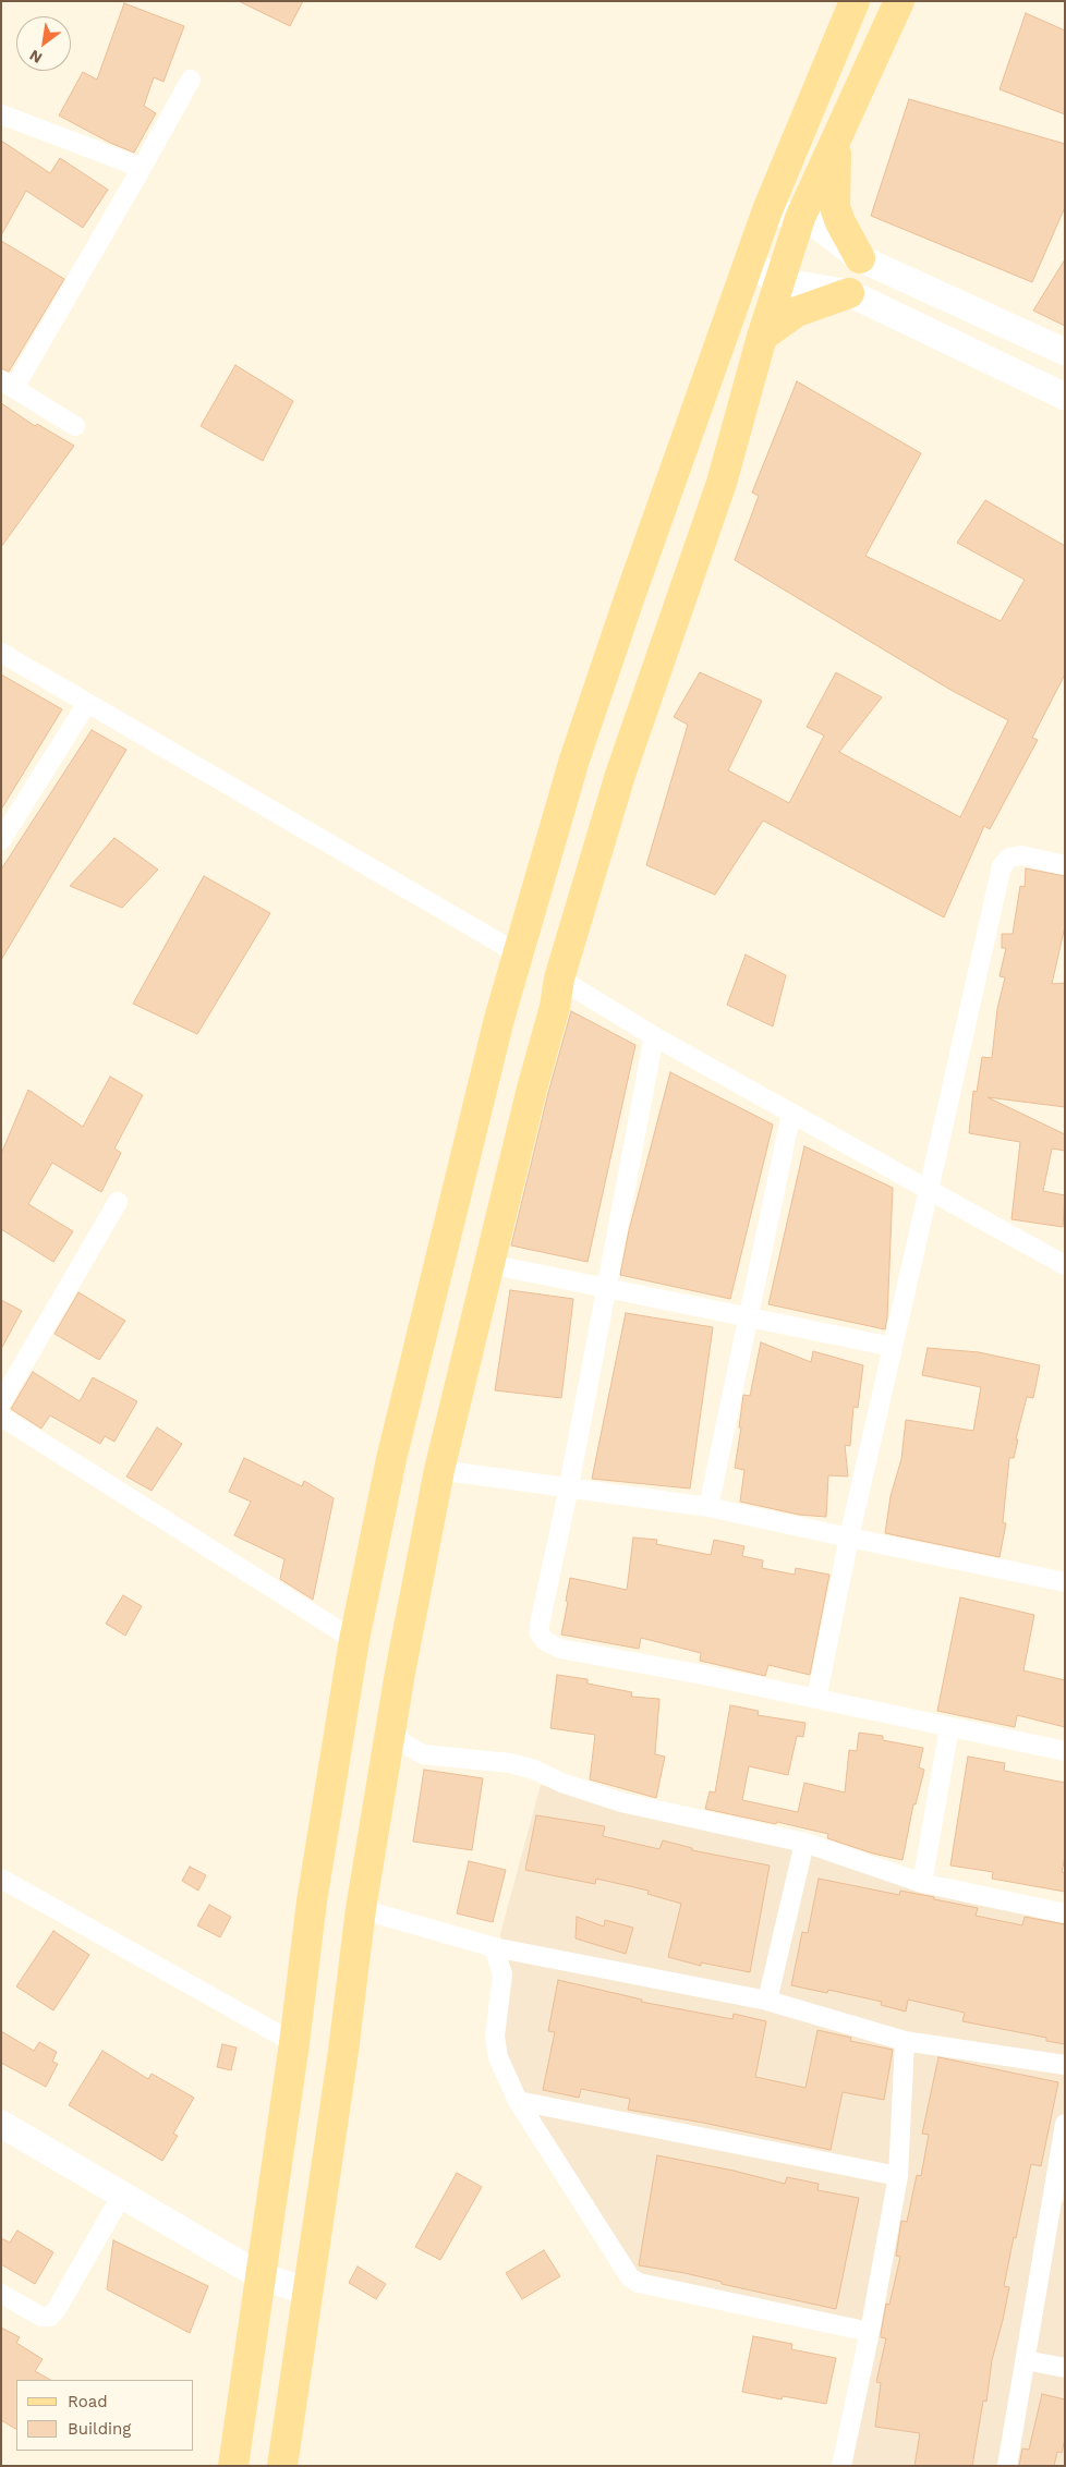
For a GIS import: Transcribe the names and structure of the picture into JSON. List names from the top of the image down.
{
  "legend": ["Road", "Building"],
  "north": "bottom left"
}
